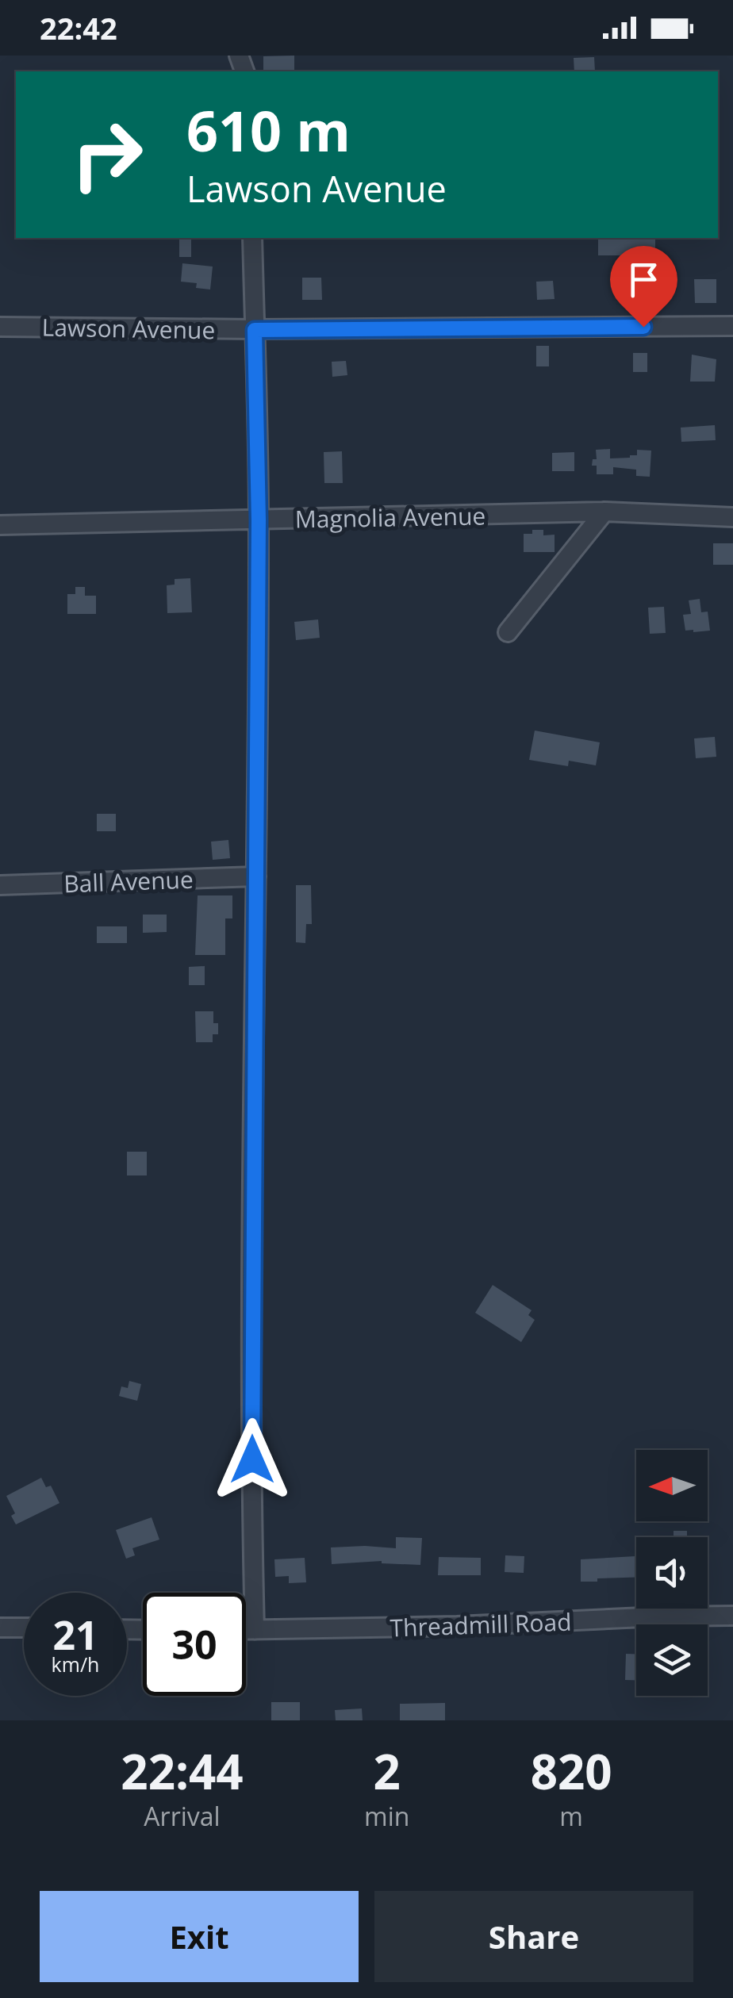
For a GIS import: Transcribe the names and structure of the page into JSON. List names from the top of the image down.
{
  "streets": {
    "street": [
      "Lawson Avenue",
      "Magnolia Avenue",
      "Ball Avenue",
      "Threadmill Road"
    ]
  },
  "north": "left",
  "page": {
    "status": "22:42",
    "turn": ["610 m", "Lawson Avenue"],
    "speed": "21 km/h",
    "limit": "30",
    "eta": [
      "22:44",
      "Arrival",
      "2",
      "min",
      "820",
      "m"
    ],
    "buttons": ["Exit", "Share"]
  }
}
